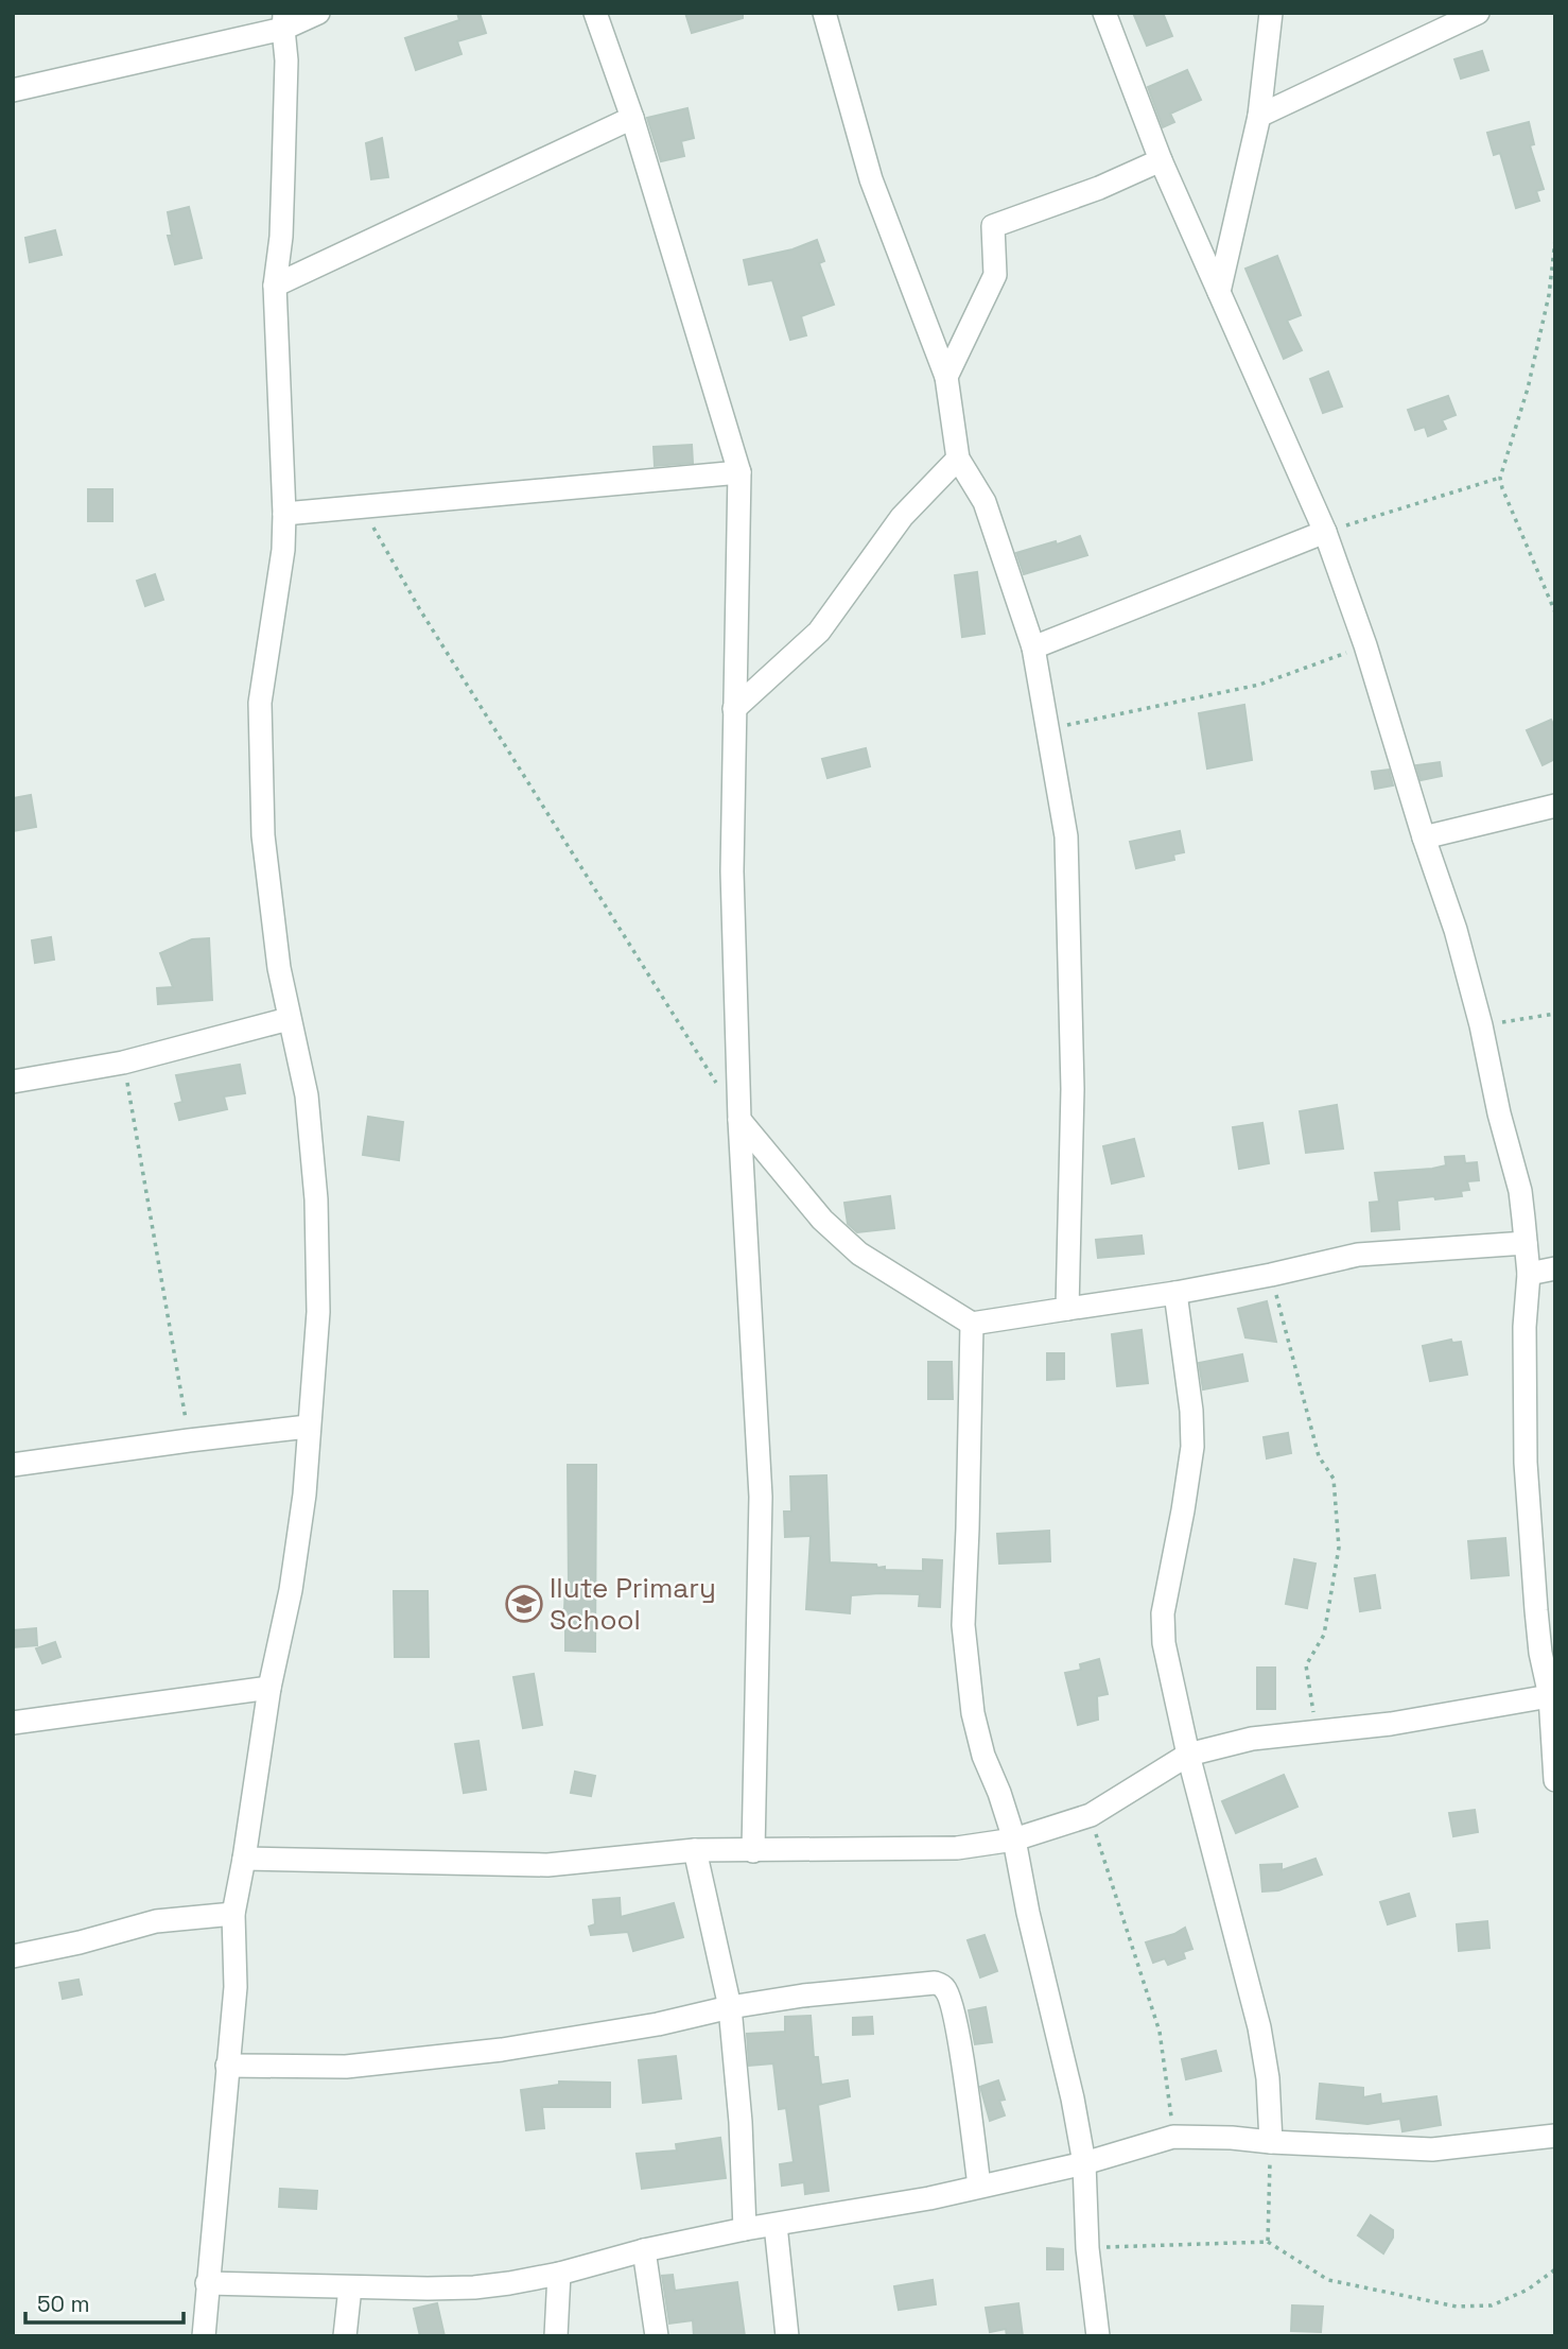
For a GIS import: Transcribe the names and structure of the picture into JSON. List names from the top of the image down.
{
  "places": {
    "school or university": ["Ilute Primary School"]
  },
  "scale_bar": "50 m"
}
